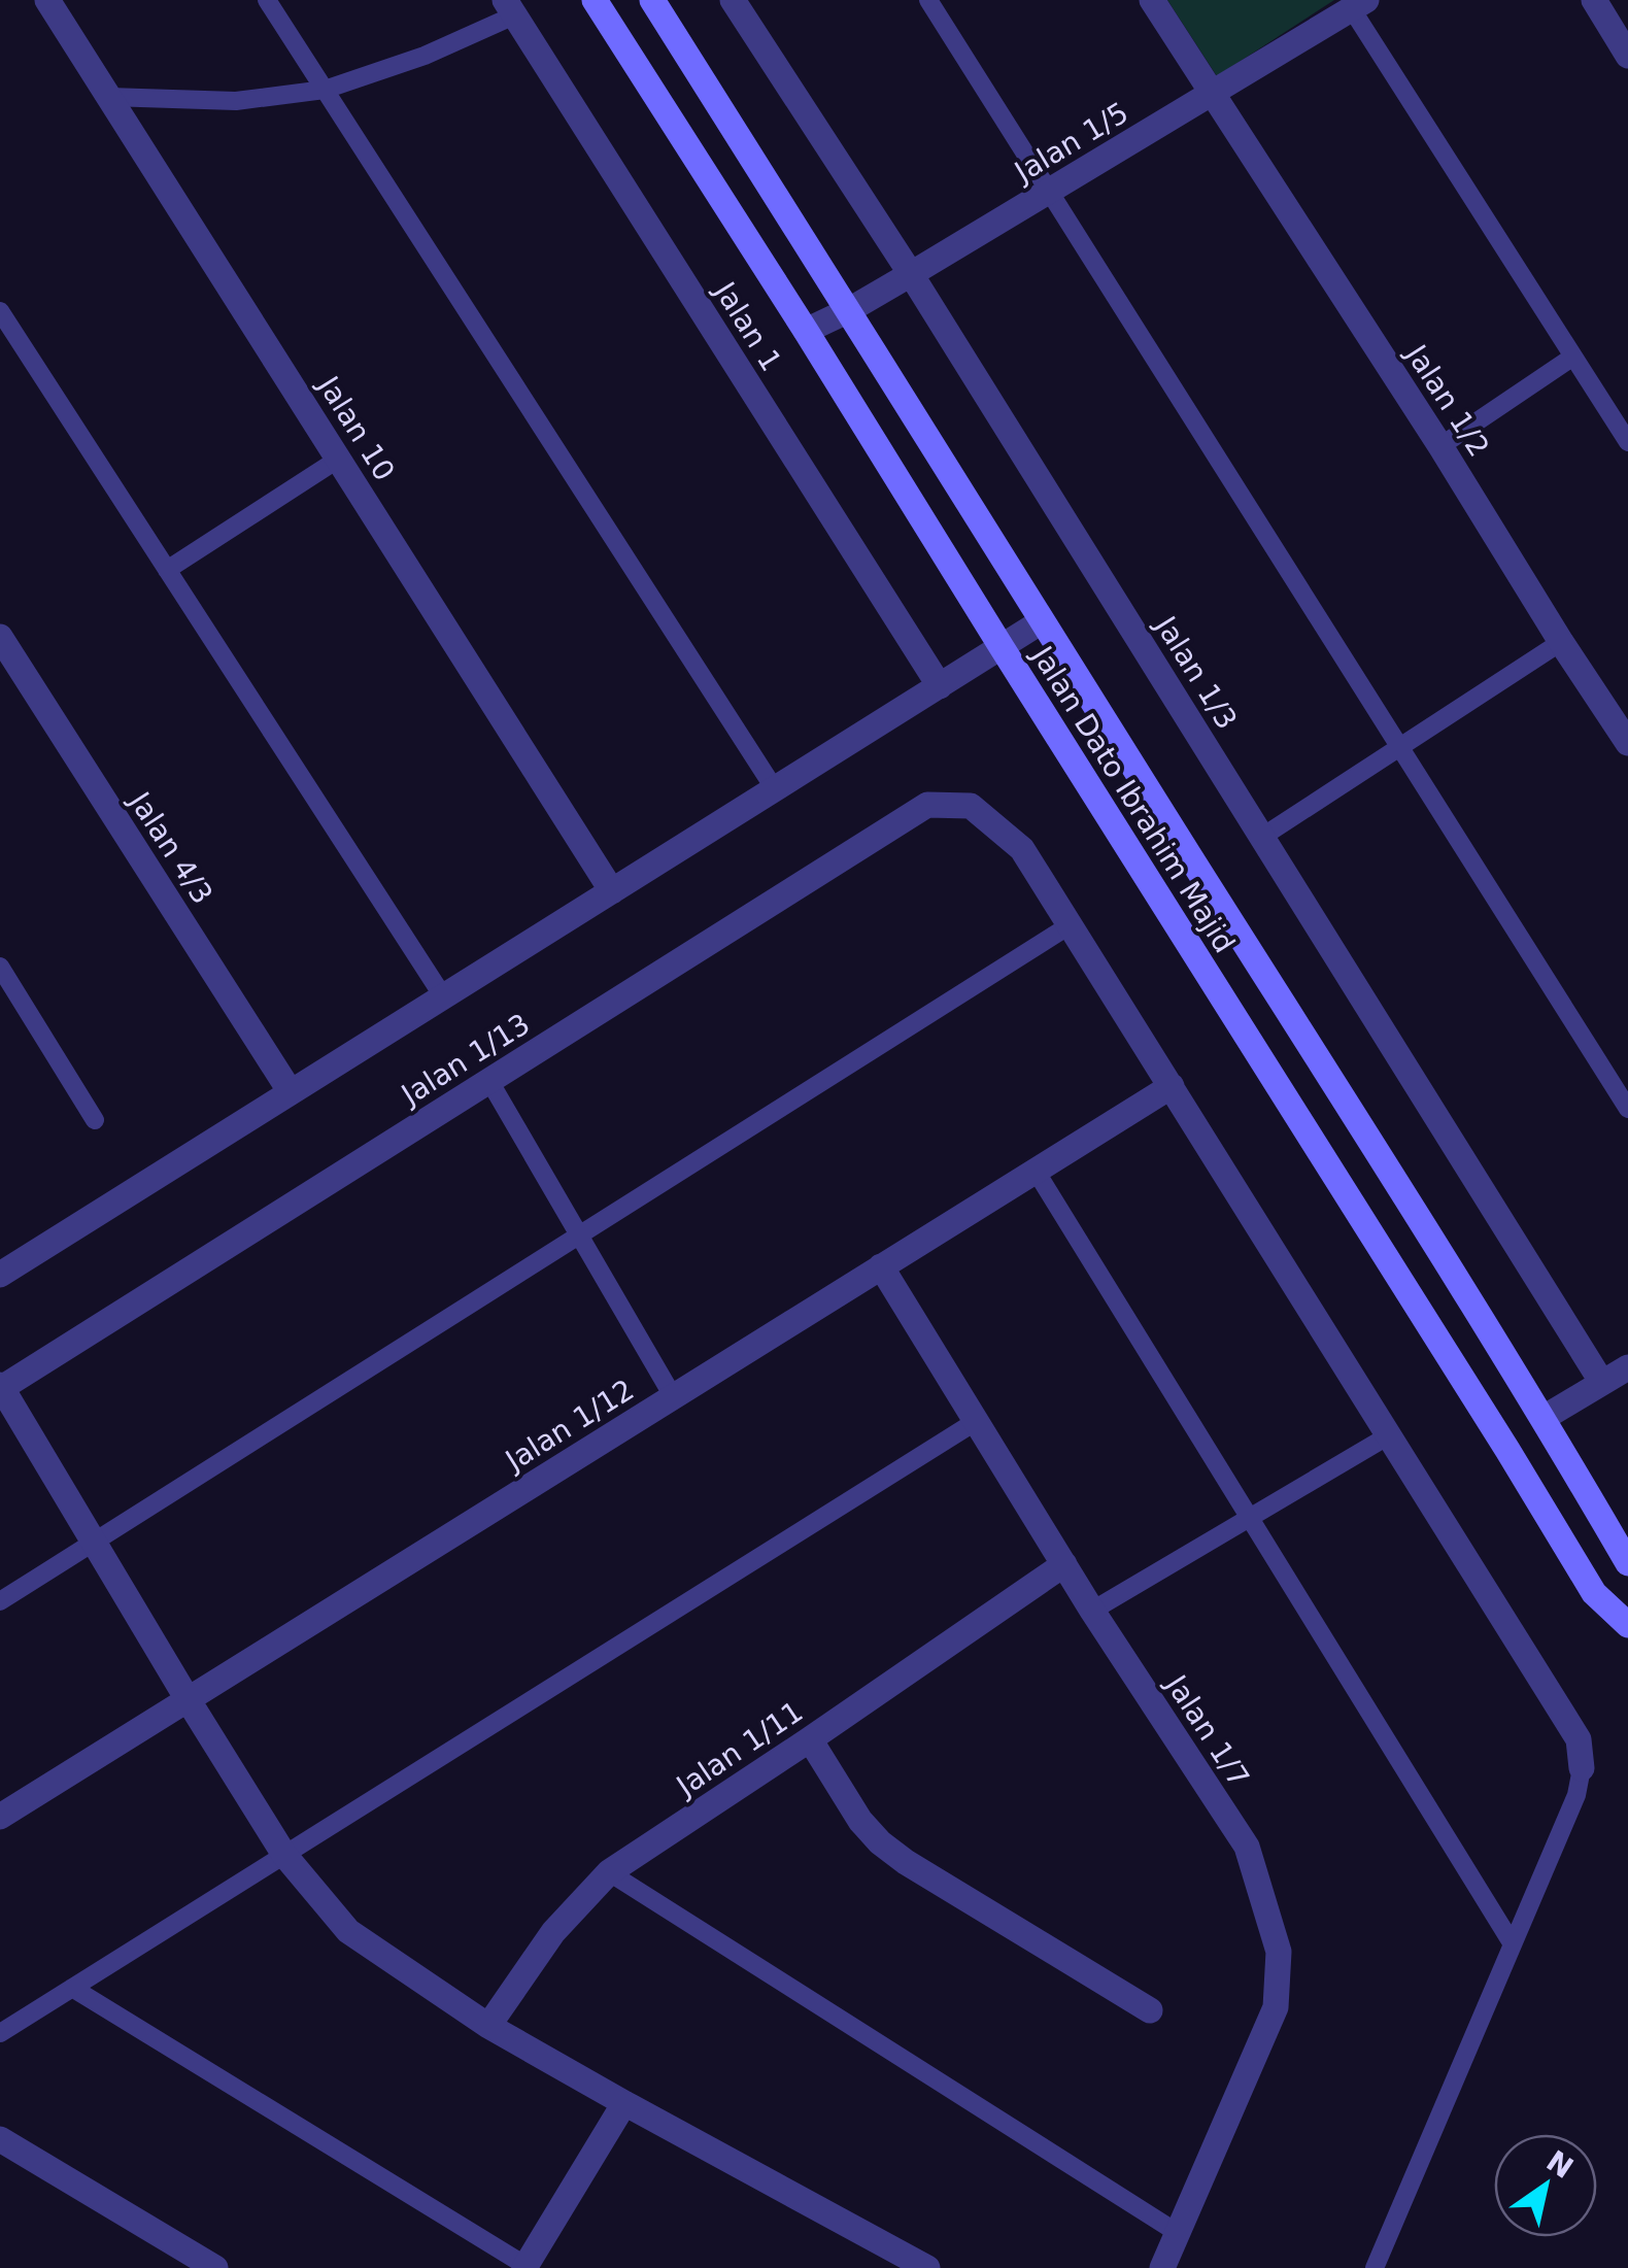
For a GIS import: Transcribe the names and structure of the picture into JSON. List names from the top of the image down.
{
  "streets": {
    "street": [
      "Jalan 1/5",
      "Jalan 1",
      "Jalan 1/2",
      "Jalan 10",
      "Jalan 1/3",
      "Jalan Dato Ibrahim Majid",
      "Jalan 4/3",
      "Jalan 1/13",
      "Jalan 1/12",
      "Jalan 1/7",
      "Jalan 1/11"
    ]
  },
  "crossings": [
    ["Jalan 1/5", "Jalan 1/2"],
    ["Jalan 1/5", "Jalan 1/3"],
    ["Jalan 1/5", "Jalan Dato Ibrahim Majid"],
    ["Jalan 1/12", "Jalan 1/7"],
    ["Jalan 1/7", "Jalan 1/11"]
  ],
  "north": "top right"
}
